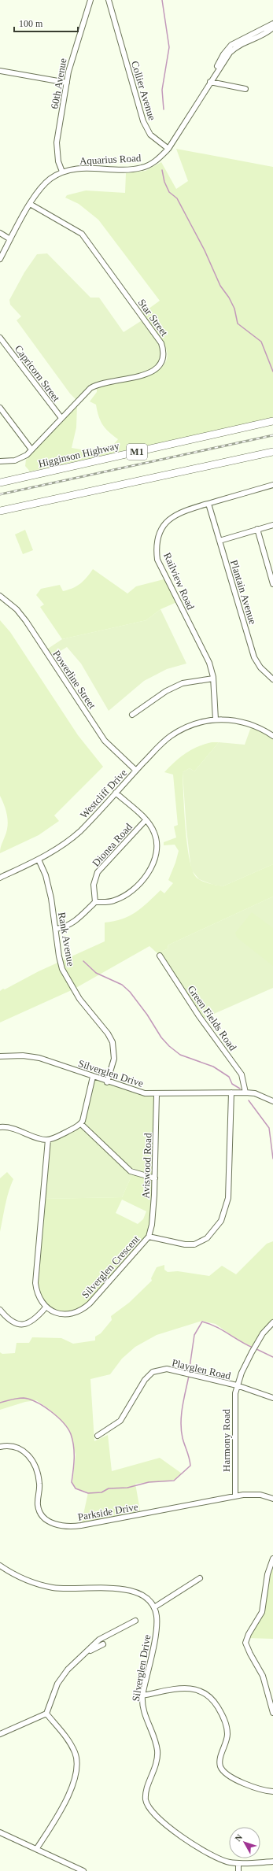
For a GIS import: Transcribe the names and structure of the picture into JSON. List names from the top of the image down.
{
  "streets": {
    "highway": ["M1", "Higginson Highway"],
    "street": [
      "60th Avenue",
      "Collier Avenue",
      "Aquarius Road",
      "Star Street",
      "Capricorn Street",
      "Railview Road",
      "Plantain Avenue",
      "Powerline Street",
      "Westcliff Drive",
      "Dionea Road",
      "Rank Avenue",
      "Green Fields Road",
      "Silverglen Drive",
      "Aviswood Road",
      "Silverglen Crescent",
      "Playglen Road",
      "Harmony Road",
      "Parkside Drive"
    ]
  },
  "crossings": [
    ["60th Avenue", "Aquarius Road"],
    ["Collier Avenue", "Aquarius Road"],
    ["Aquarius Road", "Star Street"],
    ["Star Street", "Capricorn Street"],
    ["Railview Road", "Plantain Avenue"],
    ["Railview Road", "Westcliff Drive"],
    ["Powerline Street", "Westcliff Drive"],
    ["Westcliff Drive", "Rank Avenue"],
    ["Rank Avenue", "Silverglen Drive"],
    ["Green Fields Road", "Silverglen Drive"],
    ["Silverglen Drive", "Aviswood Road"],
    ["Silverglen Drive", "Silverglen Crescent"],
    ["Aviswood Road", "Silverglen Crescent"],
    ["Playglen Road", "Harmony Road"],
    ["Harmony Road", "Parkside Drive"]
  ],
  "scale_bar": "100 m",
  "north": "top left"
}
